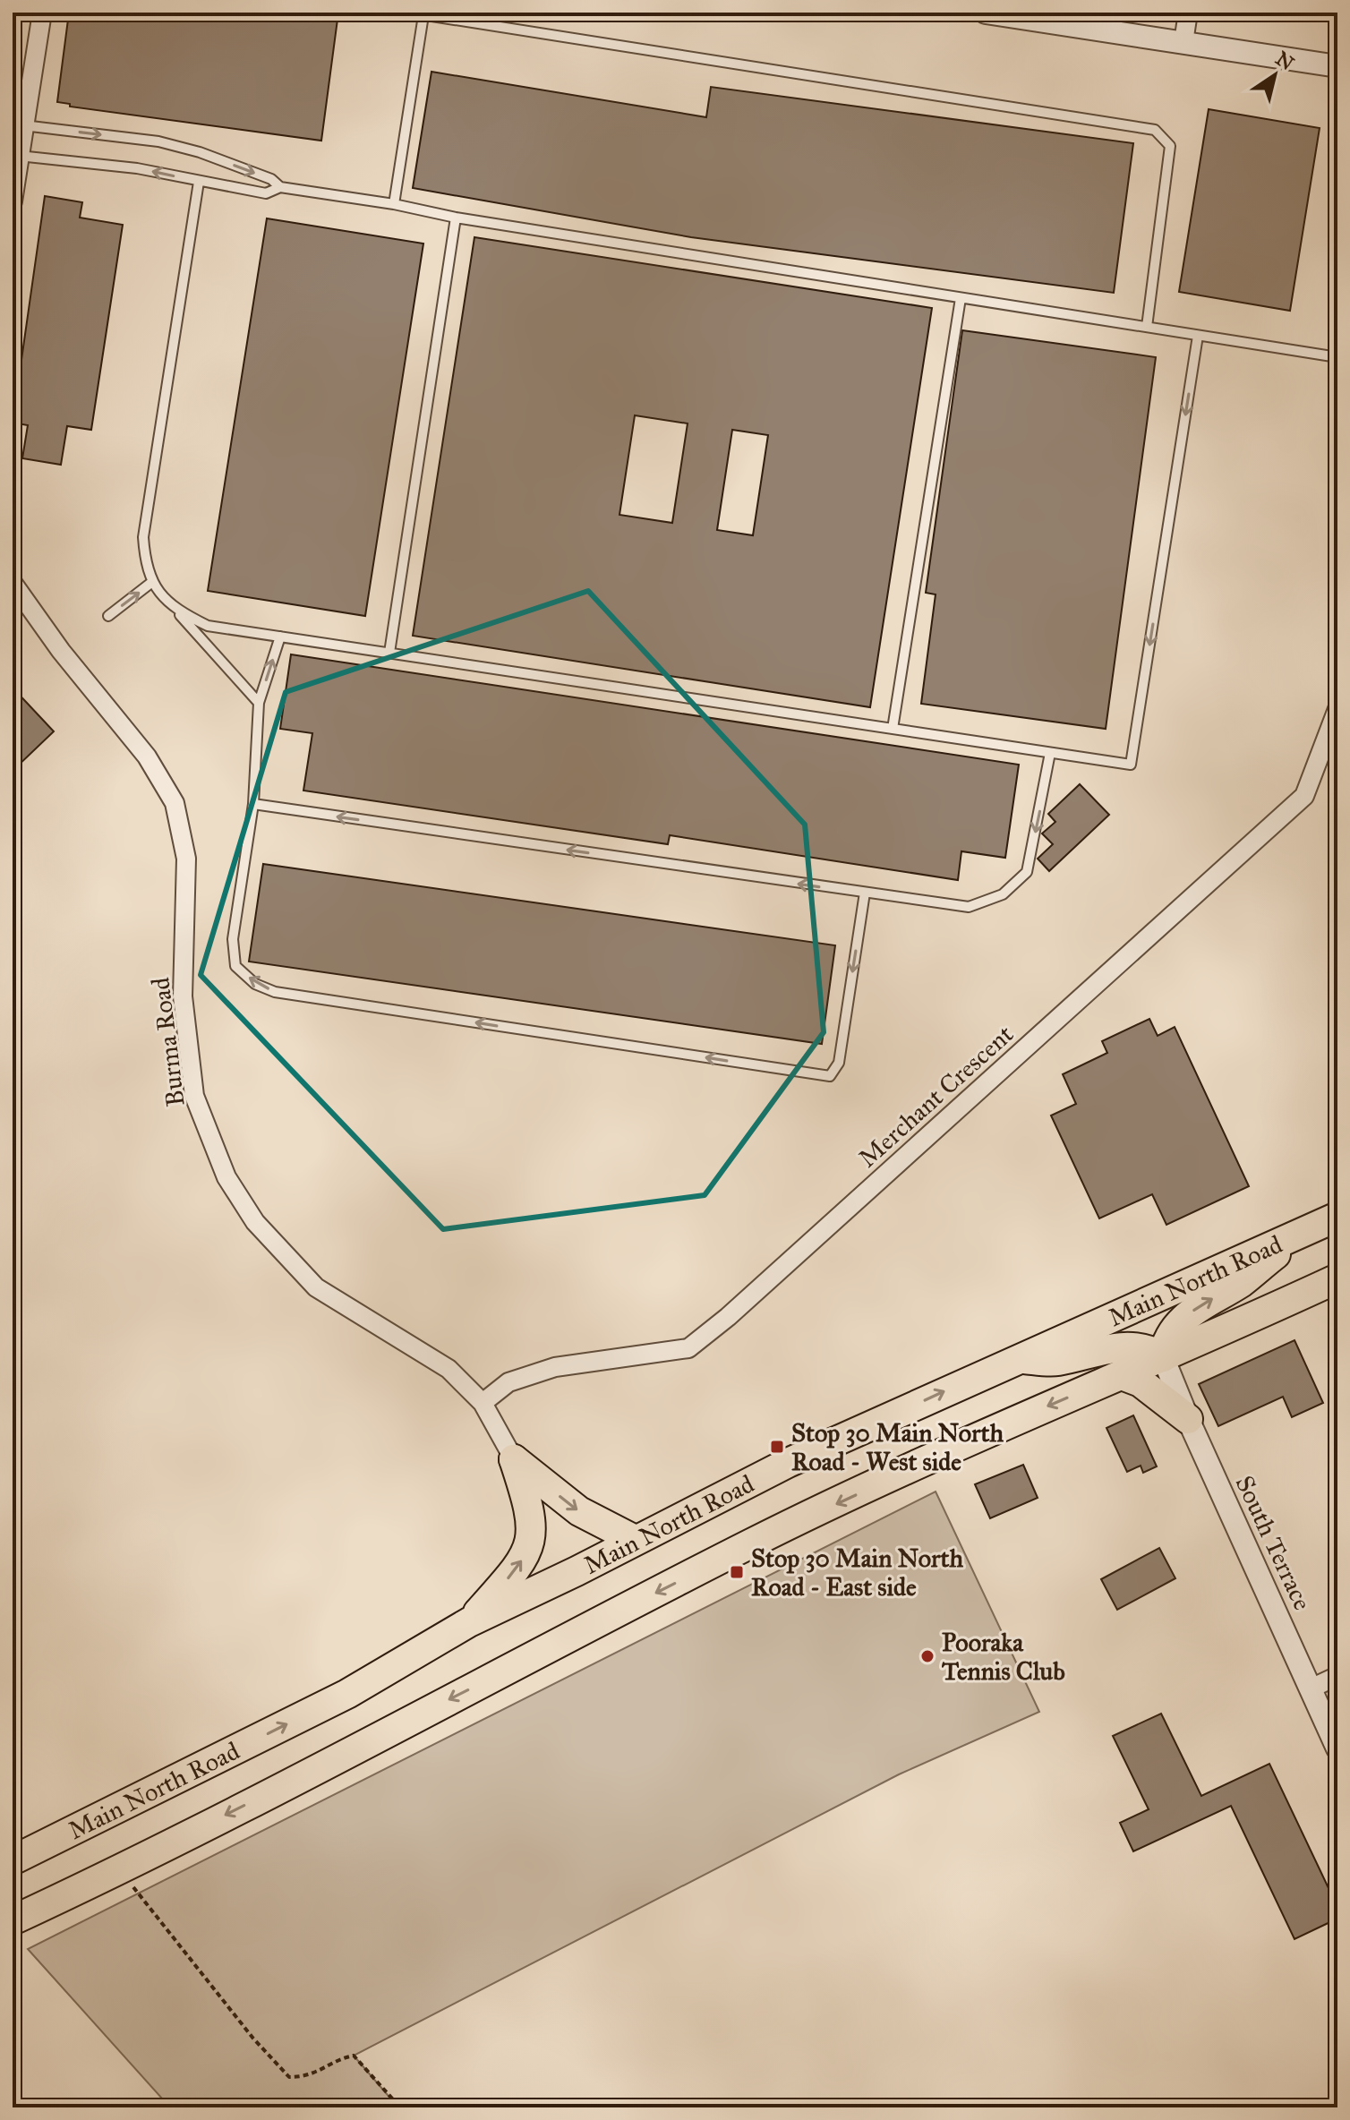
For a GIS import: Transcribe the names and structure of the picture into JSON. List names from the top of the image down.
{
  "streets": {
    "highway": ["Main North Road"],
    "street": ["Burma Road", "Merchant Crescent", "South Terrace"]
  },
  "crossings": [
    ["Burma Road", "Merchant Crescent"]
  ],
  "places": {
    "transit": ["Stop 30 Main North Road - West side", "Stop 30 Main North Road - East side"],
    "other": ["Pooraka Tennis Club"]
  },
  "north": "top right"
}
